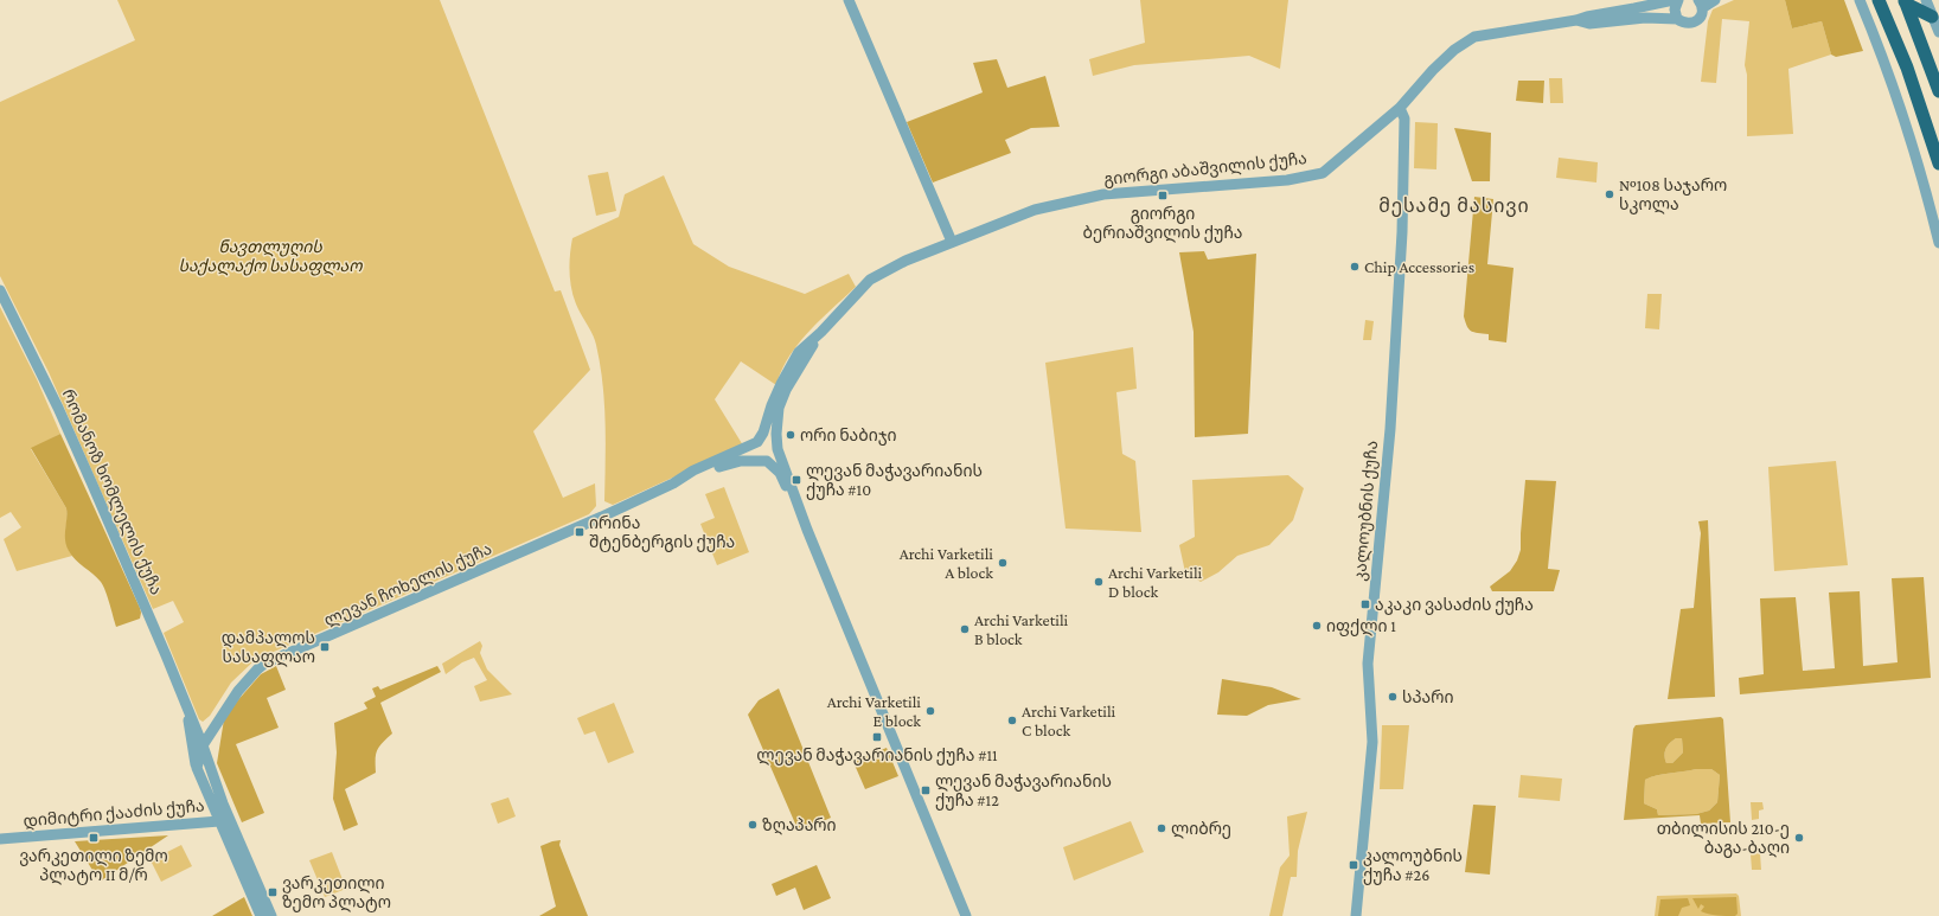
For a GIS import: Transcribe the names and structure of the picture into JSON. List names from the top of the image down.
{
  "streets": {
    "street": [
      "გიორგი აბაშვილის ქუჩა",
      "რომანოზ ხომლელის ქუჩა",
      "კალოუბნის ქუჩა",
      "ლევან ჩოხელის ქუჩა",
      "დიმიტრი ქააძის ქუჩა"
    ]
  },
  "crossings": [
    ["გიორგი აბაშვილის ქუჩა", "კალოუბნის ქუჩა"],
    ["გიორგი აბაშვილის ქუჩა", "ლევან ჩოხელის ქუჩა"],
    ["რომანოზ ხომლელის ქუჩა", "ლევან ჩოხელის ქუჩა"],
    ["რომანოზ ხომლელის ქუჩა", "დიმიტრი ქააძის ქუჩა"]
  ],
  "districts": ["მესამე მასივი"],
  "parks": ["ნავთლუღის საქალაქო სასაფლაო"],
  "places": {
    "other": [
      "№108 საჯარო სკოლა",
      "Chip Accessories",
      "ორი ნაბიჯი",
      "Archi Varketili A block",
      "Archi Varketili D block",
      "იფქლი 1",
      "Archi Varketili B block",
      "სპარი",
      "Archi Varketili E block",
      "Archi Varketili C block",
      "ზღაპარი",
      "ლიბრე",
      "თბილისის 210-ე ბაგა-ბაღი"
    ],
    "transit": [
      "გიორგი ბერიაშვილის ქუჩა",
      "ლევან მაჭავარიანის ქუჩა #10",
      "ირინა შტენბერგის ქუჩა",
      "აკაკი ვასაძის ქუჩა",
      "დამპალოს სასაფლაო",
      "ლევან მაჭავარიანის ქუჩა #11",
      "ლევან მაჭავარიანის ქუჩა #12",
      "ვარკეთილი ზემო პლატო II მ/რ",
      "კალოუბნის ქუჩა #26",
      "ვარკეთილი ზემო პლატო"
    ]
  }
}
